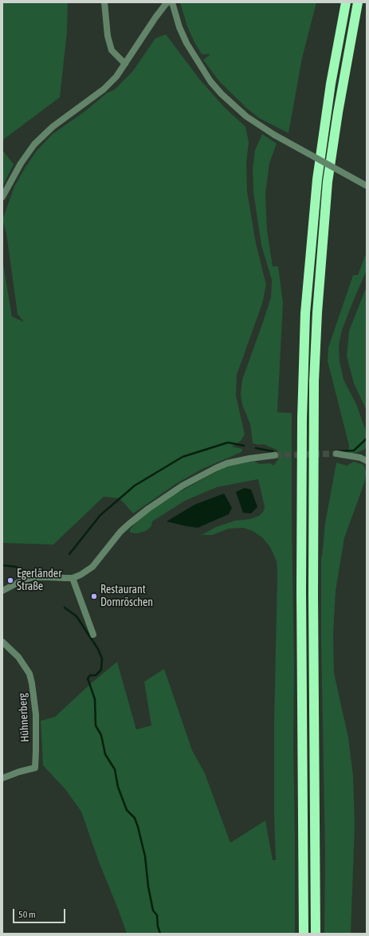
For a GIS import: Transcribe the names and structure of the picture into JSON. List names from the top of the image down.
{
  "streets": {
    "street": ["Hühnerberg"]
  },
  "places": ["Egerländer Straße", "Restaurant Dornröschen"],
  "scale_bar": "50 m"
}
